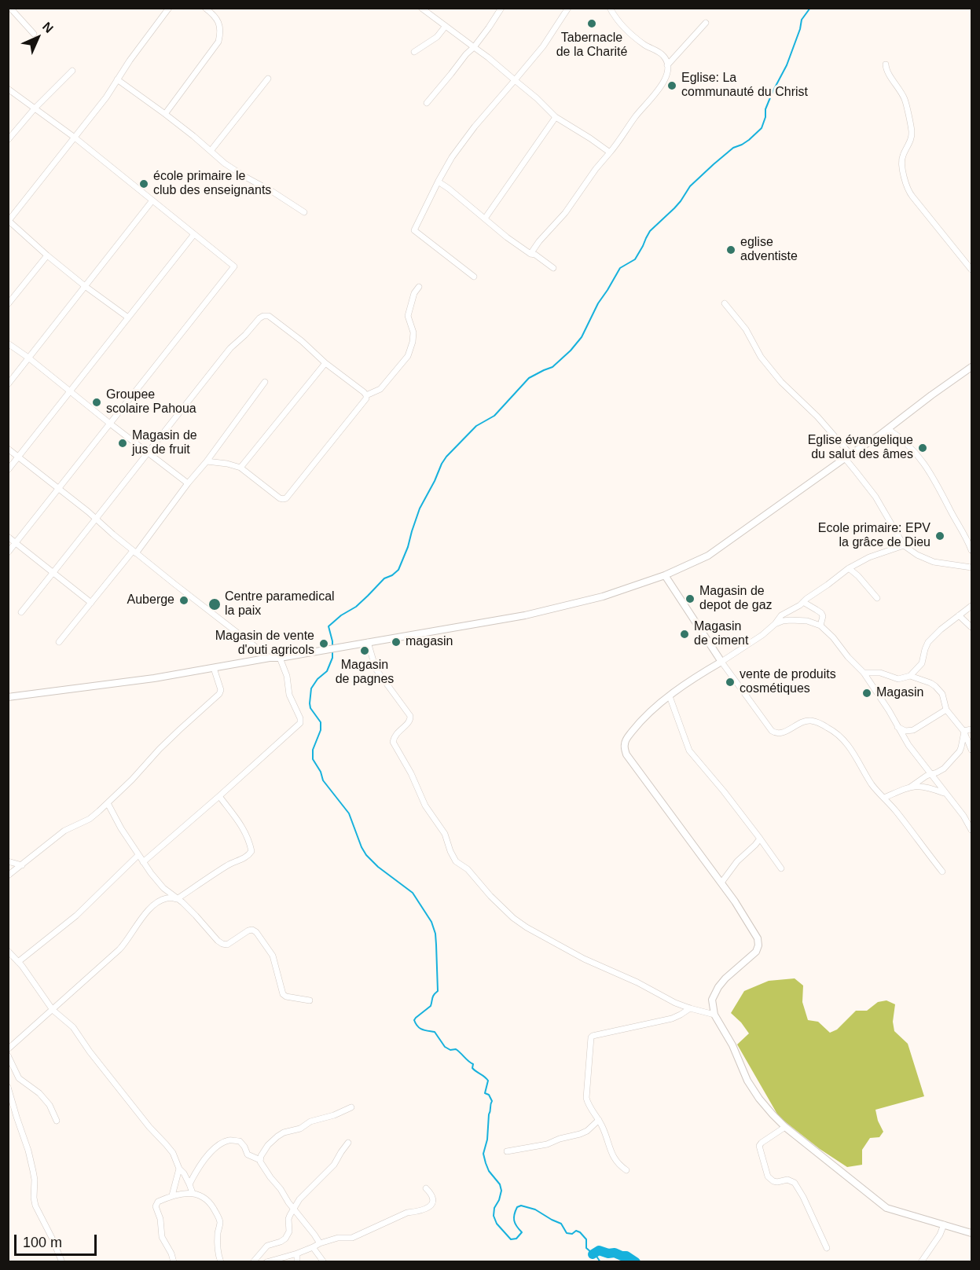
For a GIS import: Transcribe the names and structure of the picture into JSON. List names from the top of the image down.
{
  "places": [
    "Tabernacle de la Charité",
    "Eglise: La communauté du Christ",
    "école primaire le club des enseignants",
    "eglise adventiste",
    "Groupee scolaire Pahoua",
    "Magasin de jus de fruit",
    "Eglise évangelique du salut des âmes",
    "Ecole primaire: EPV la grâce de Dieu",
    "Magasin de depot de gaz",
    "Auberge",
    "Centre paramedical la paix",
    "Magasin de ciment",
    "magasin",
    "Magasin de vente d'outi agricols",
    "Magasin de pagnes",
    "vente de produits cosmétiques",
    "Magasin"
  ],
  "scale_bar": "100 m",
  "north": "top right"
}
